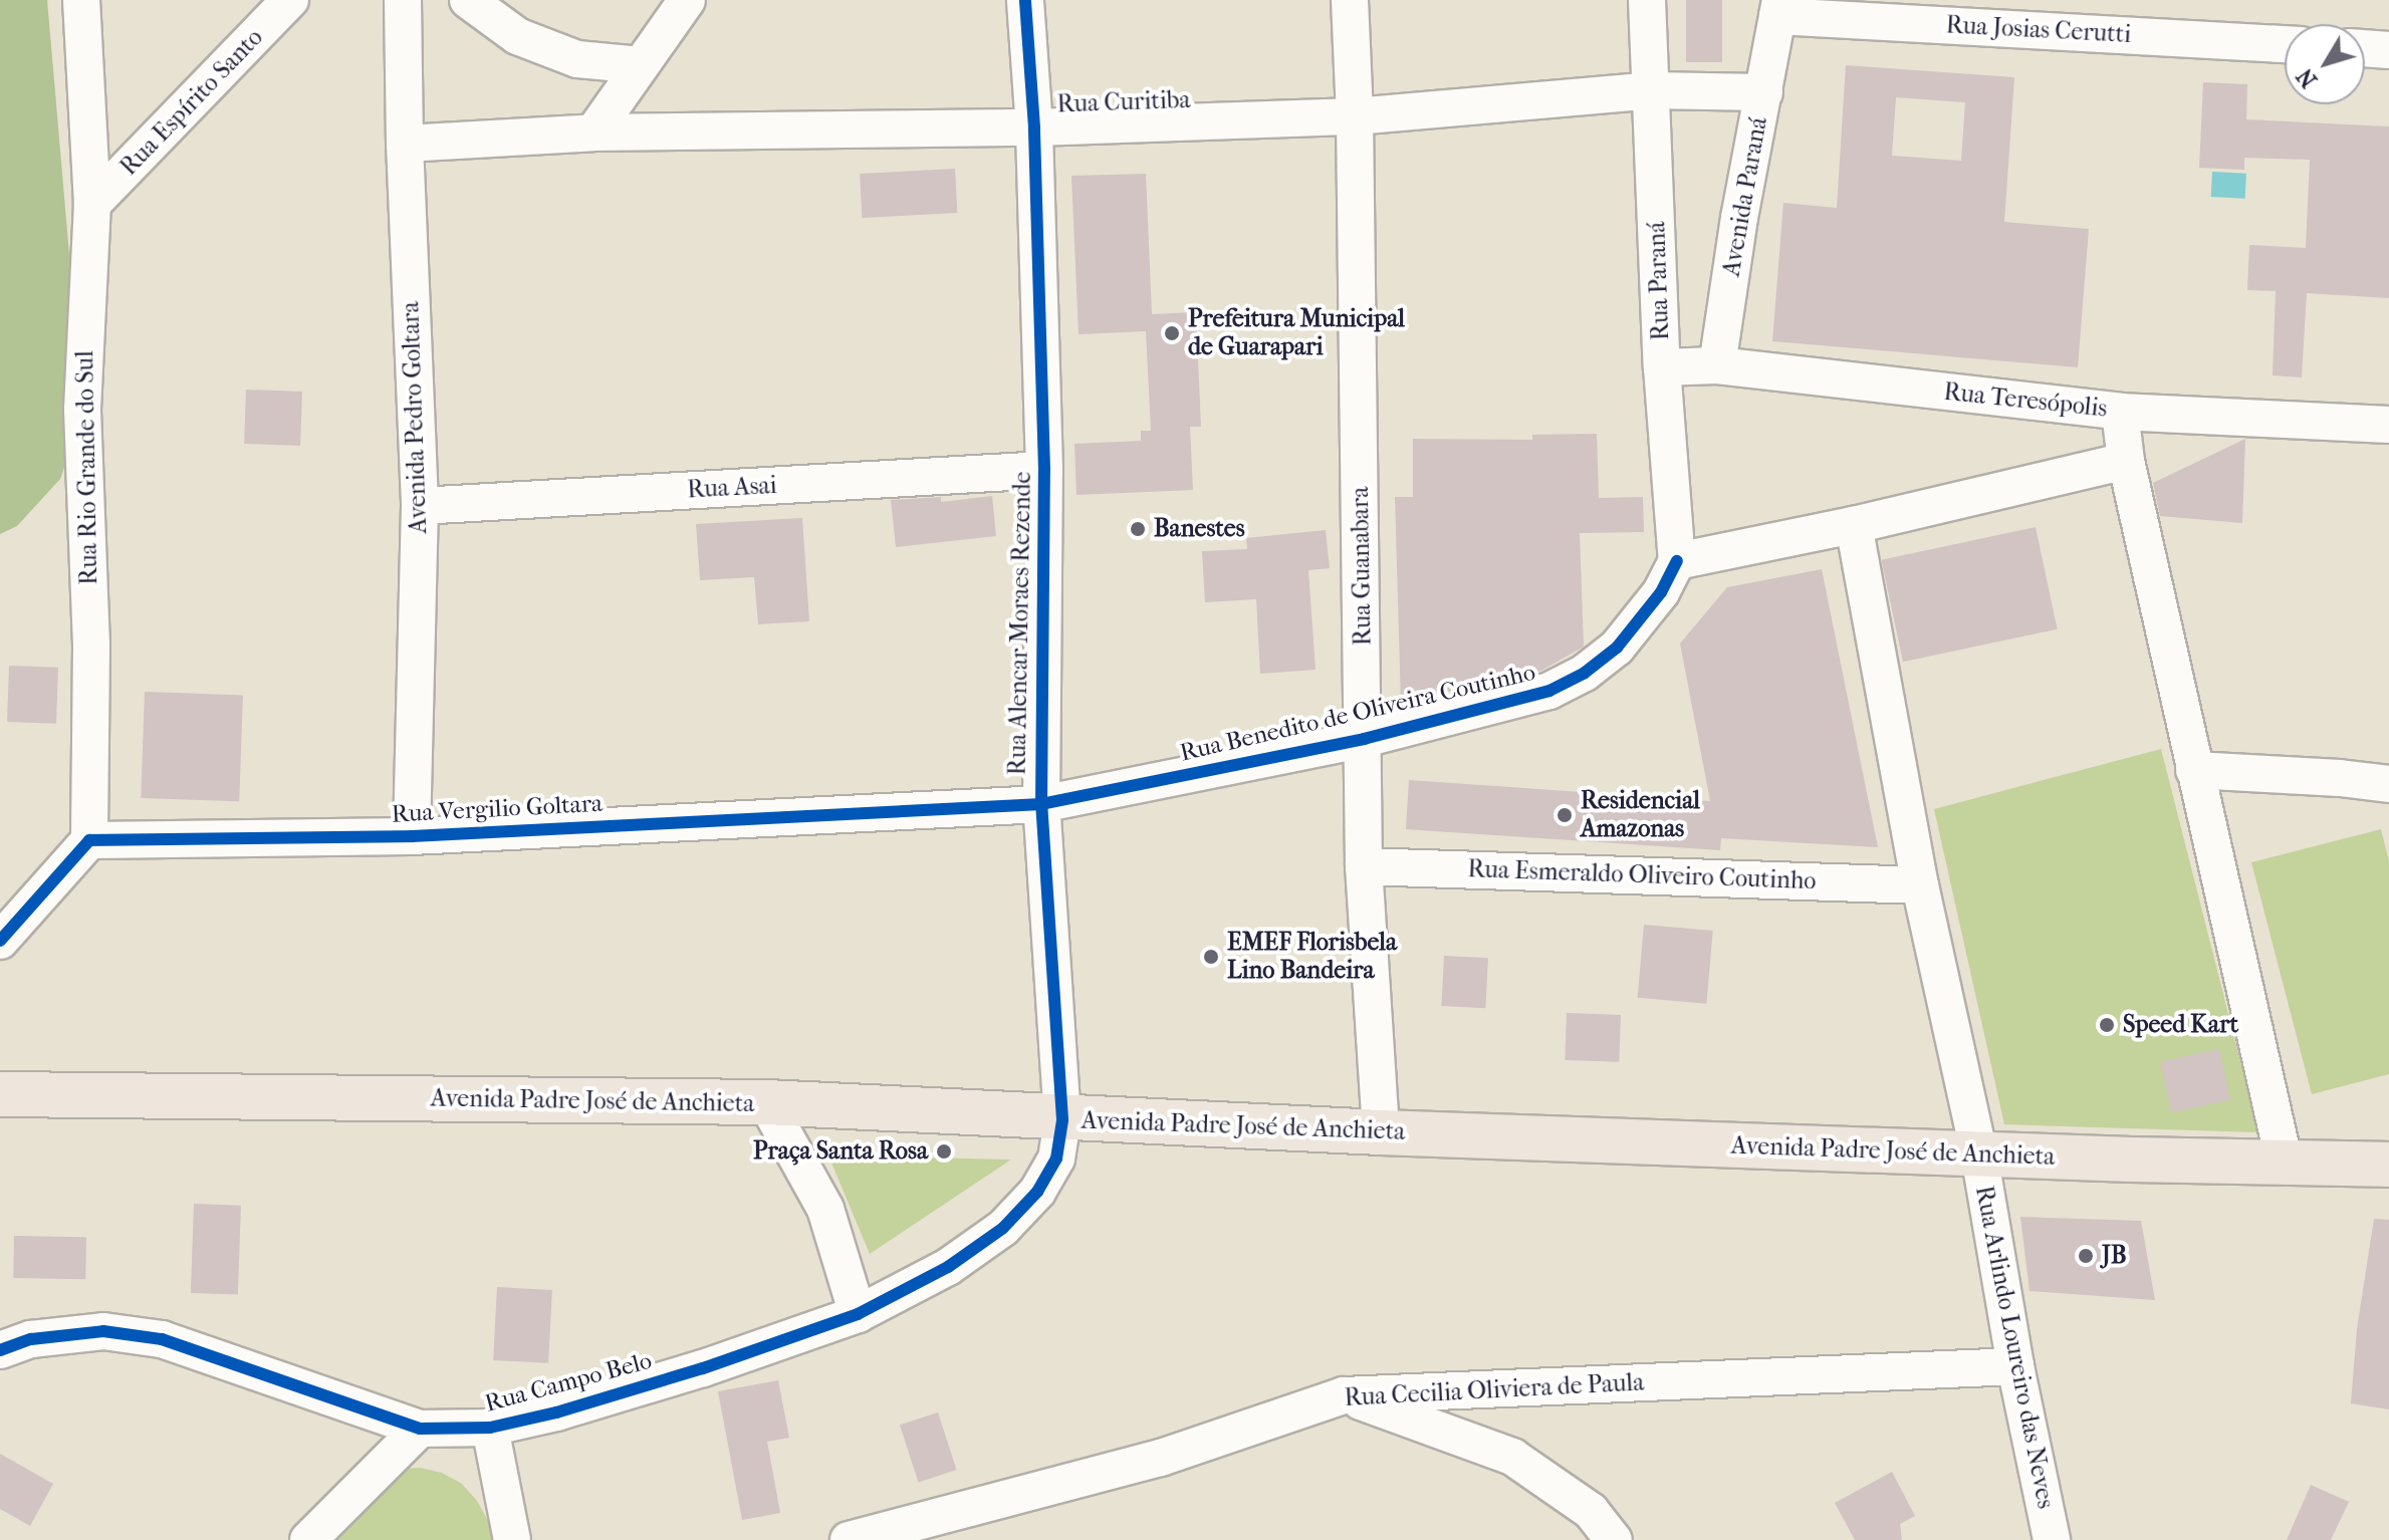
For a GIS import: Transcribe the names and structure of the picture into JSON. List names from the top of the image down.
{
  "streets": {
    "main road": ["Avenida Padre José de Anchieta"],
    "street": [
      "Rua Josias Cerutti",
      "Rua Espírito Santo",
      "Rua Curitiba",
      "Avenida Paraná",
      "Rua Paraná",
      "Rua Teresópolis",
      "Avenida Pedro Goltara",
      "Rua Rio Grande do Sul",
      "Rua Asai",
      "Rua Guanabara",
      "Rua Alencar Moraes Rezende",
      "Rua Benedito de Oliveira Coutinho",
      "Rua Vergilio Goltara",
      "Rua Esmeraldo Oliveiro Coutinho",
      "Rua Arlindo Loureiro das Neves",
      "Rua Campo Belo",
      "Rua Cecilia Oliviera de Paula"
    ]
  },
  "crossings": [
    ["Rua Espírito Santo", "Rua Rio Grande do Sul"],
    ["Rua Curitiba", "Avenida Paraná"],
    ["Rua Curitiba", "Rua Paraná"],
    ["Rua Curitiba", "Avenida Pedro Goltara"],
    ["Rua Curitiba", "Rua Guanabara"],
    ["Rua Curitiba", "Rua Alencar Moraes Rezende"],
    ["Avenida Paraná", "Rua Paraná"],
    ["Avenida Paraná", "Rua Teresópolis"],
    ["Rua Paraná", "Rua Teresópolis"],
    ["Rua Paraná", "Rua Benedito de Oliveira Coutinho"],
    ["Avenida Pedro Goltara", "Rua Asai"],
    ["Avenida Pedro Goltara", "Rua Vergilio Goltara"],
    ["Rua Rio Grande do Sul", "Rua Vergilio Goltara"],
    ["Rua Asai", "Rua Alencar Moraes Rezende"],
    ["Rua Guanabara", "Rua Benedito de Oliveira Coutinho"],
    ["Rua Guanabara", "Rua Esmeraldo Oliveiro Coutinho"],
    ["Rua Guanabara", "Avenida Padre José de Anchieta"],
    ["Rua Alencar Moraes Rezende", "Rua Benedito de Oliveira Coutinho"],
    ["Rua Alencar Moraes Rezende", "Rua Vergilio Goltara"],
    ["Rua Alencar Moraes Rezende", "Avenida Padre José de Anchieta"],
    ["Rua Alencar Moraes Rezende", "Rua Campo Belo"],
    ["Rua Benedito de Oliveira Coutinho", "Rua Vergilio Goltara"],
    ["Avenida Padre José de Anchieta", "Rua Arlindo Loureiro das Neves"],
    ["Avenida Padre José de Anchieta", "Rua Campo Belo"],
    ["Rua Arlindo Loureiro das Neves", "Rua Cecilia Oliviera de Paula"]
  ],
  "places": [
    "Prefeitura Municipal de Guarapari",
    "Banestes",
    "Residencial Amazonas",
    "EMEF Florisbela Lino Bandeira",
    "Speed Kart",
    "Praça Santa Rosa",
    "JB"
  ],
  "north": "bottom left"
}
